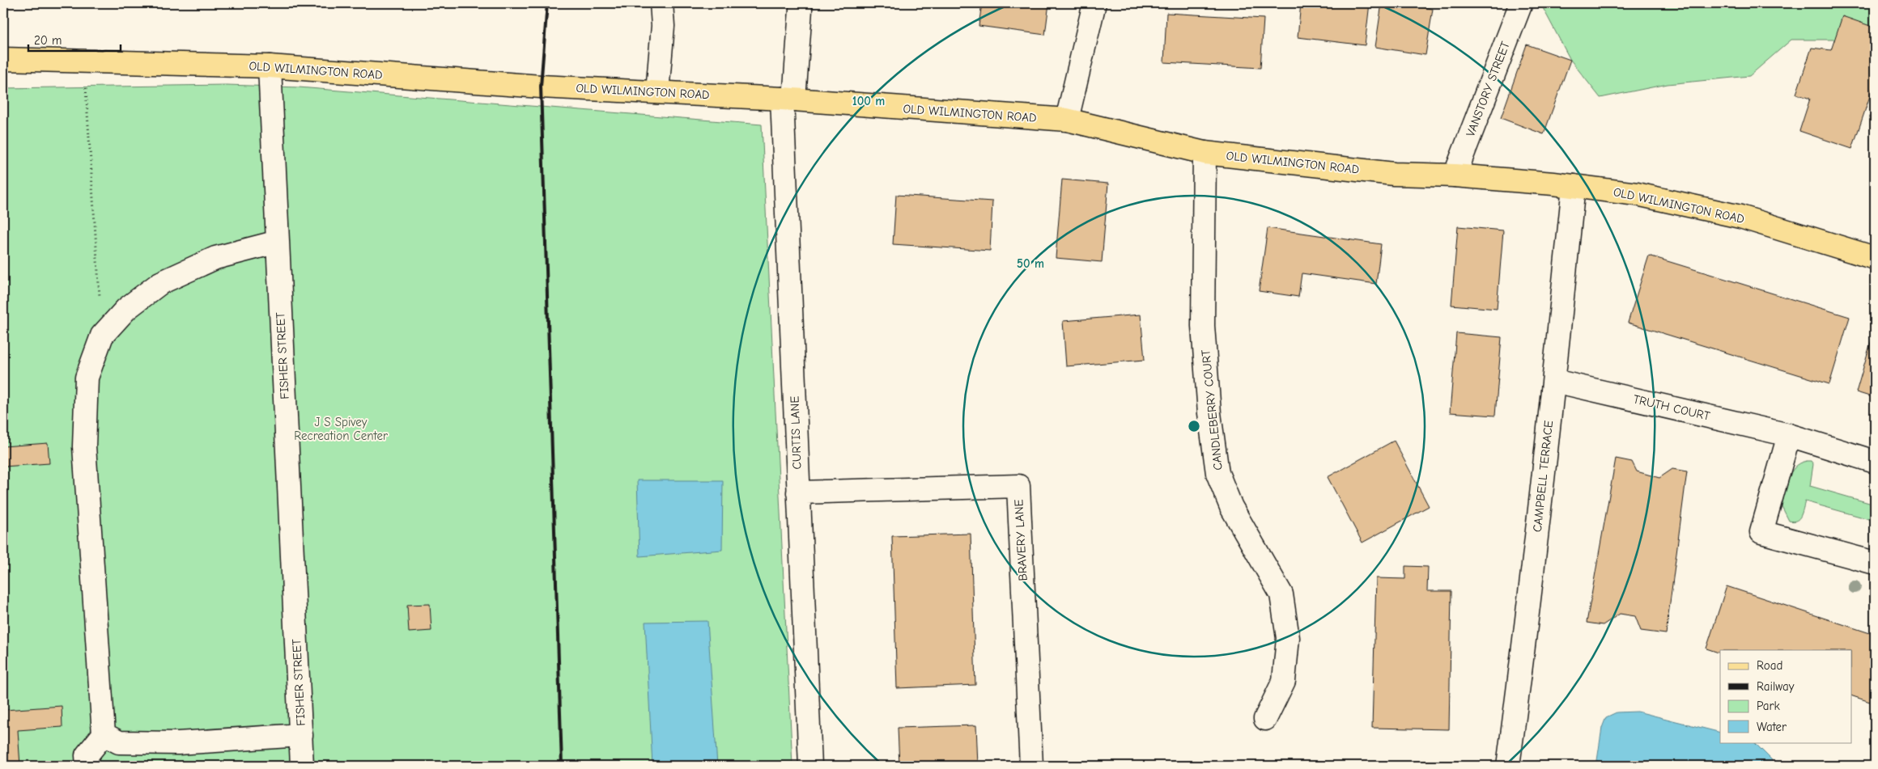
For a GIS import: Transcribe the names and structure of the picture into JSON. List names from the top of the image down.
{
  "streets": {
    "main road": ["OLD WILMINGTON ROAD"],
    "street": [
      "VANSTORY STREET",
      "FISHER STREET",
      "TRUTH COURT",
      "CANDLEBERRY COURT",
      "CURTIS LANE",
      "CAMPBELL TERRACE",
      "BRAVERY LANE"
    ]
  },
  "crossings": [
    ["OLD WILMINGTON ROAD", "VANSTORY STREET"],
    ["OLD WILMINGTON ROAD", "FISHER STREET"],
    ["OLD WILMINGTON ROAD", "CANDLEBERRY COURT"],
    ["OLD WILMINGTON ROAD", "CURTIS LANE"],
    ["OLD WILMINGTON ROAD", "CAMPBELL TERRACE"],
    ["TRUTH COURT", "CAMPBELL TERRACE"],
    ["CURTIS LANE", "BRAVERY LANE"]
  ],
  "parks": ["J S Spivey Recreation Center"],
  "legend": [
    "Road",
    "Railway",
    "Park",
    "Water"
  ],
  "scale_bar": "20 m",
  "rings": ["100 m", "50 m"]
}
